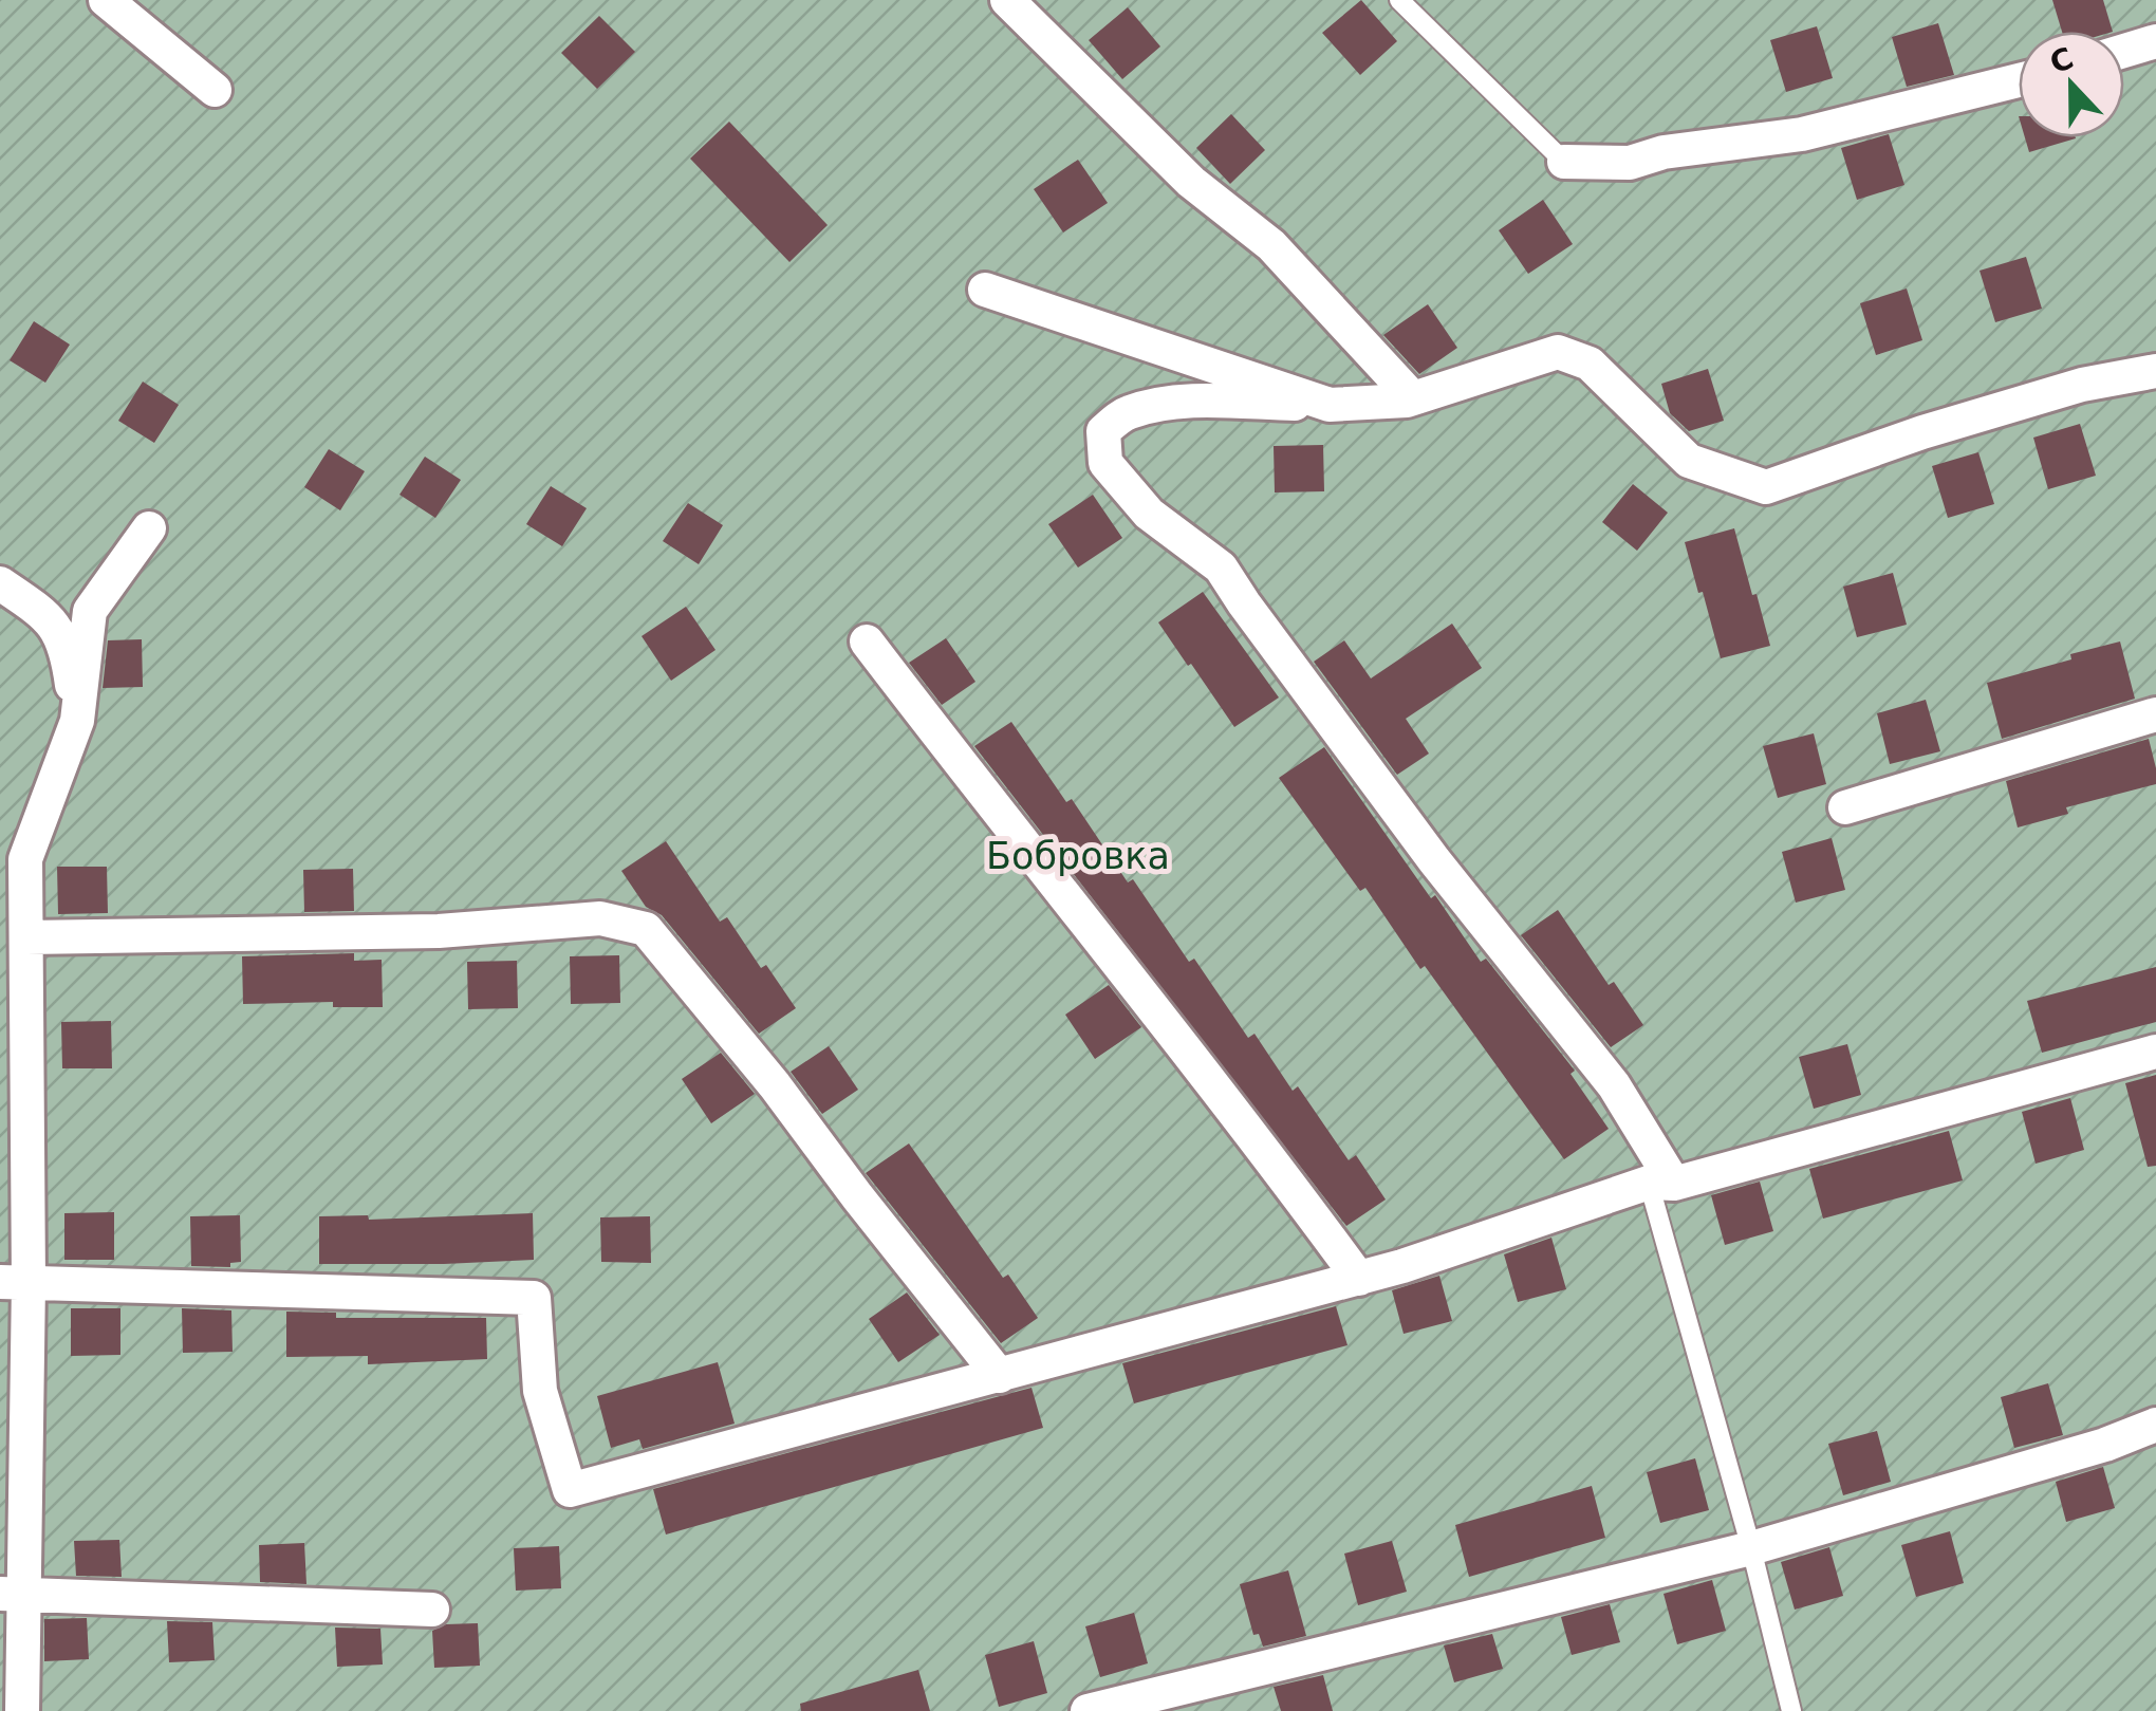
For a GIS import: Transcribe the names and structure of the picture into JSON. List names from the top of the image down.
{
  "parks": ["Бобровка"],
  "north": "top"
}
